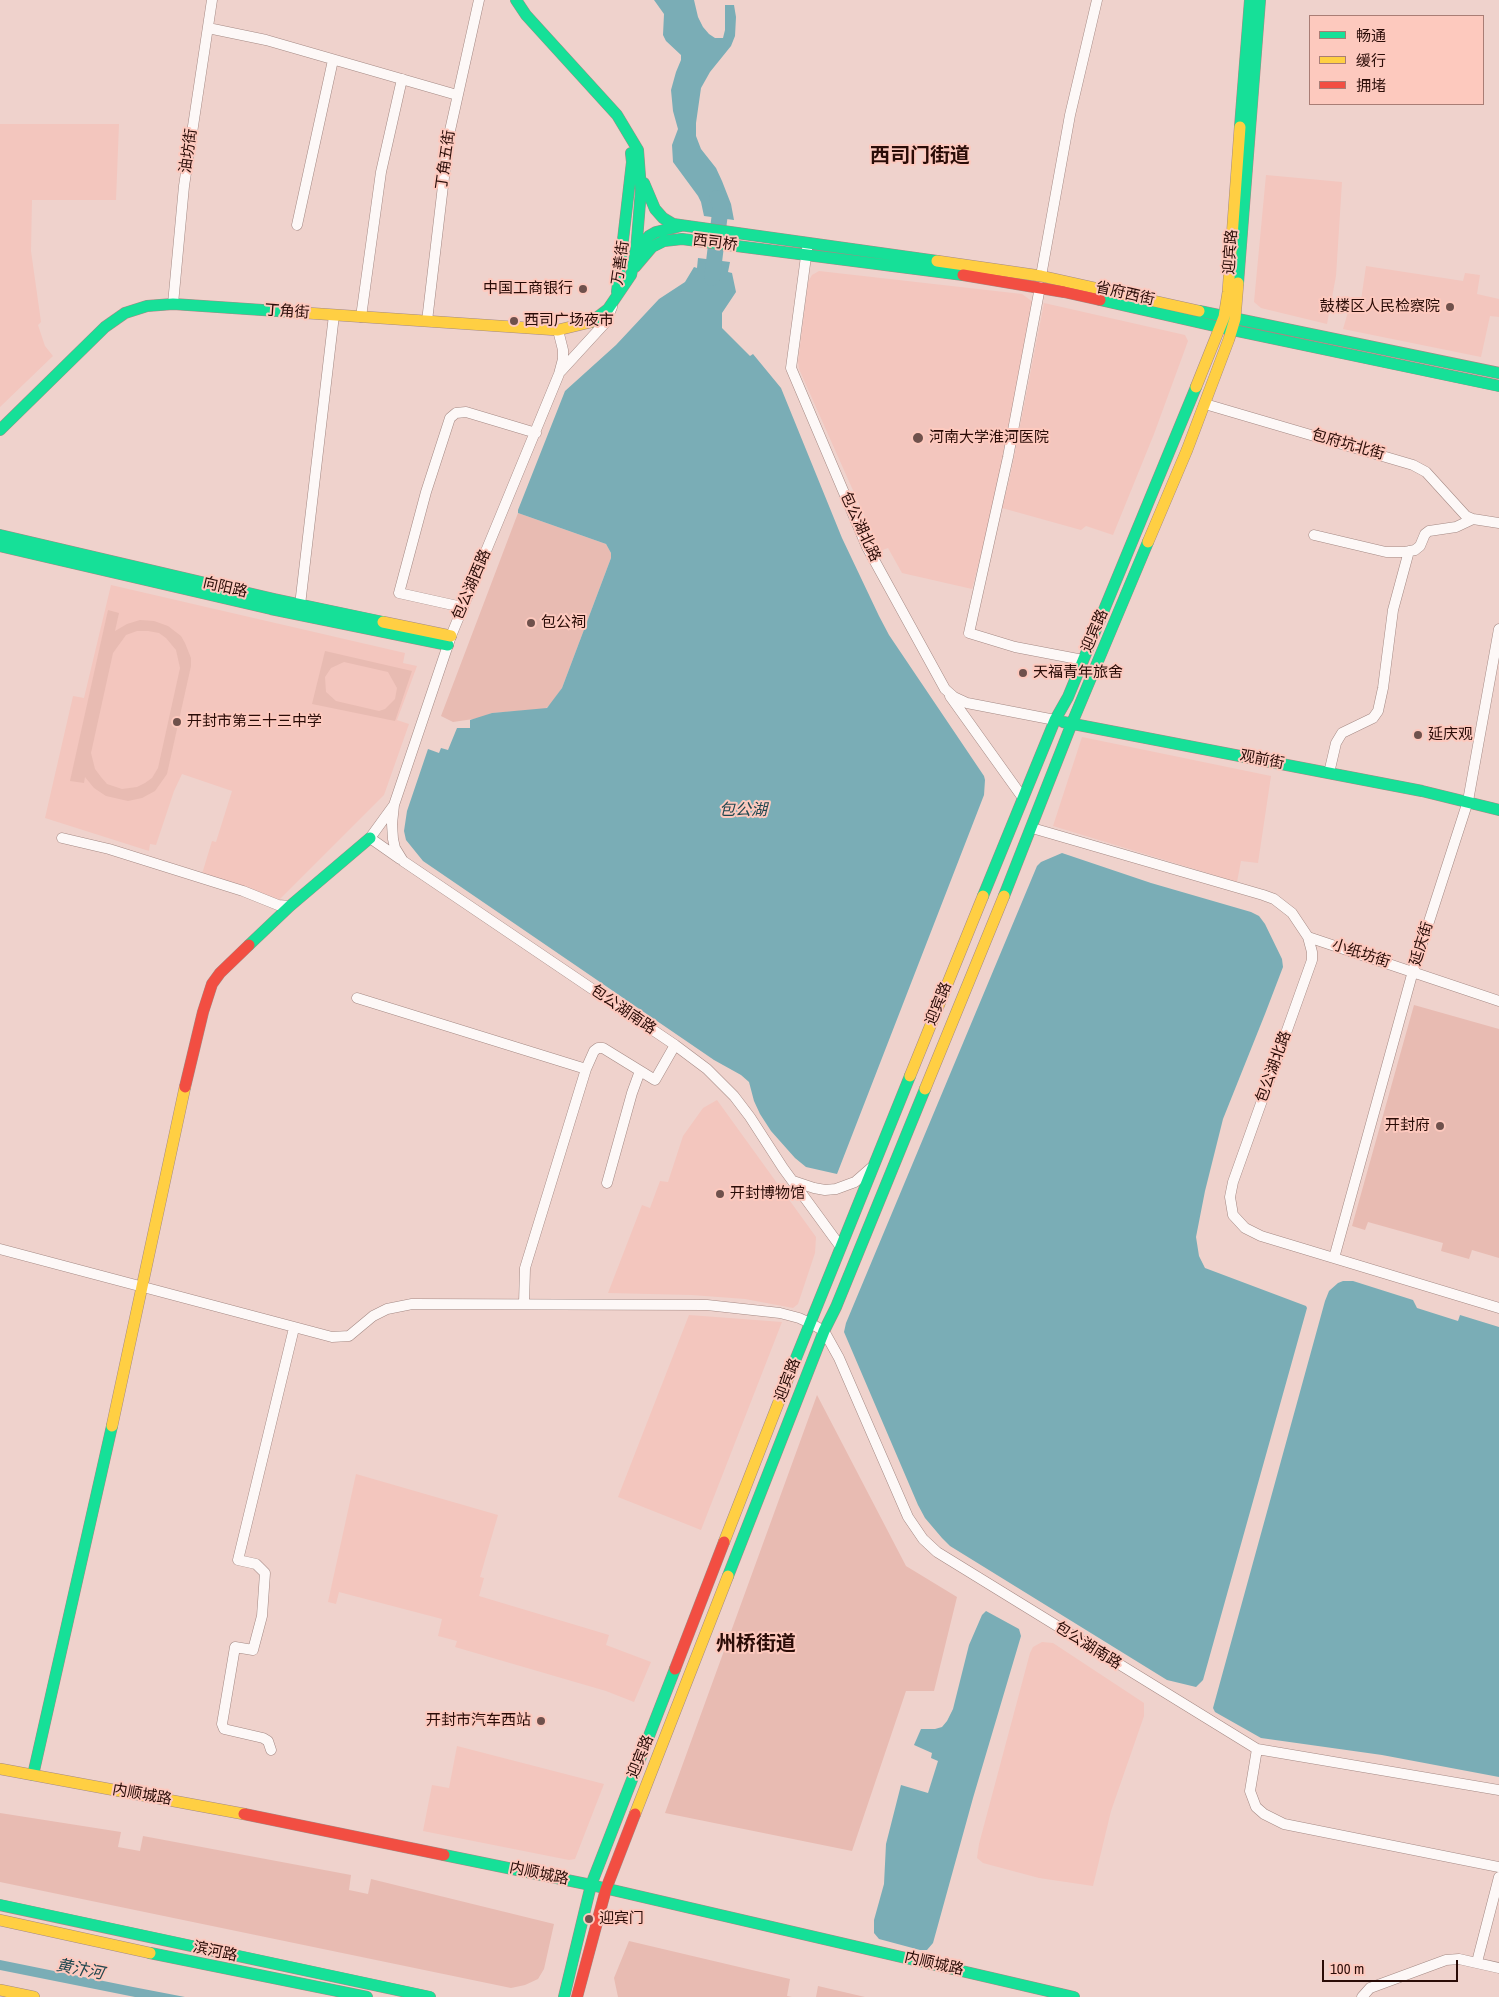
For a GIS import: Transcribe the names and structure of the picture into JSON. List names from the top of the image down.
{
  "streets": {
    "street": [
      "油坊街",
      "丁角五街",
      "西司桥",
      "迎宾路",
      "万善街",
      "省府西街",
      "丁角街",
      "包府坑北街",
      "包公湖北路",
      "包公湖西路",
      "向阳路",
      "观前街",
      "延庆街",
      "小纸坊街",
      "包公湖南路",
      "内顺城路",
      "滨河路"
    ]
  },
  "crossings": [
    ["油坊街", "丁角街"],
    ["丁角五街", "丁角街"],
    ["西司桥", "省府西街"],
    ["迎宾路", "省府西街"],
    ["迎宾路", "包府坑北街"],
    ["迎宾路", "包公湖北路"],
    ["迎宾路", "观前街"],
    ["迎宾路", "包公湖南路"],
    ["迎宾路", "内顺城路"],
    ["万善街", "丁角街"],
    ["省府西街", "包公湖北路"],
    ["丁角街", "包公湖西路"],
    ["包公湖北路", "观前街"],
    ["包公湖北路", "延庆街"],
    ["包公湖北路", "小纸坊街"],
    ["包公湖西路", "向阳路"],
    ["包公湖西路", "包公湖南路"],
    ["观前街", "延庆街"],
    ["延庆街", "小纸坊街"]
  ],
  "districts": ["西司门街道", "州桥街道"],
  "water": ["包公湖", "黄汴河"],
  "places": [
    "中国工商银行",
    "鼓楼区人民检察院",
    "西司广场夜市",
    "河南大学淮河医院",
    "包公祠",
    "天福青年旅舍",
    "开封市第三十三中学",
    "延庆观",
    "开封府",
    "开封博物馆",
    "开封市汽车西站",
    "迎宾门"
  ],
  "legend": ["畅通", "缓行", "拥堵"],
  "scale_bar": "100 m"
}
